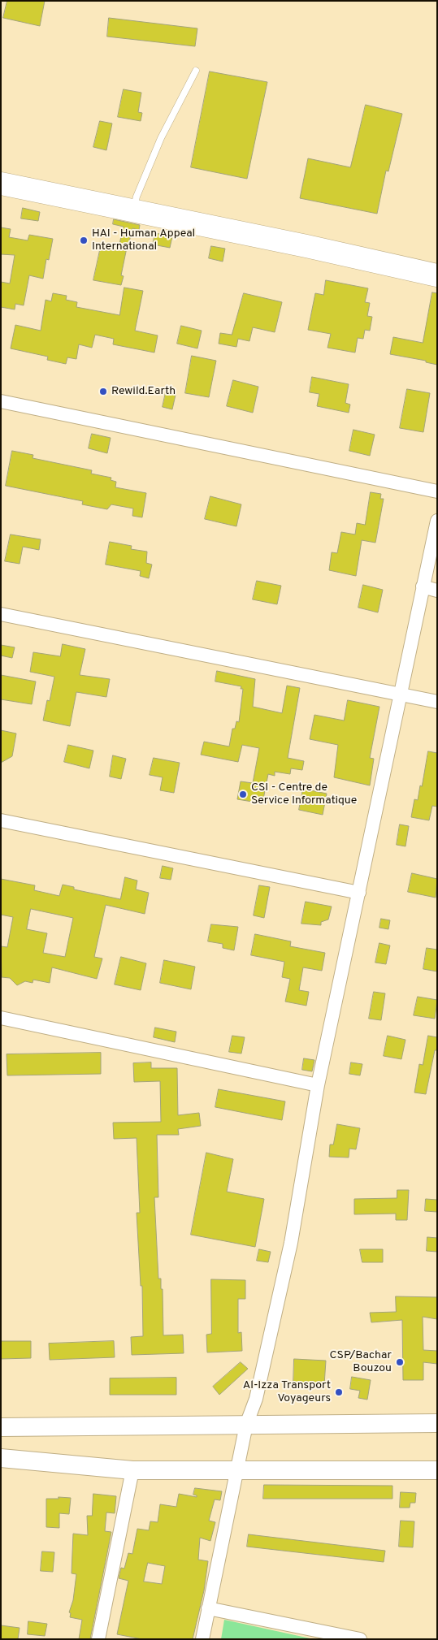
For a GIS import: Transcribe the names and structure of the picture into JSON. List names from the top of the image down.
{
  "places": [
    "HAI - Human Appeal International",
    "Rewild.Earth",
    "CSI - Centre de Service Informatique",
    "CSP/Bachar Bouzou",
    "Al-Izza Transport Voyageurs"
  ]
}
